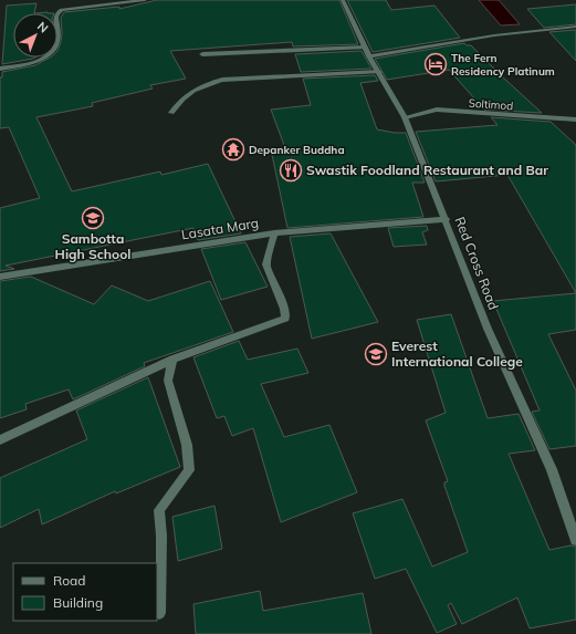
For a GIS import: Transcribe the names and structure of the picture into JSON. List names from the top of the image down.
{
  "streets": {
    "street": ["Soltimod", "Lasata Marg", "Red Cross Road"]
  },
  "crossings": [
    ["Soltimod", "Red Cross Road"],
    ["Lasata Marg", "Red Cross Road"]
  ],
  "places": {
    "hotel": ["The Fern Residency Platinum"],
    "temple": ["Depanker Buddha"],
    "restaurant": ["Swastik Foodland Restaurant and Bar"],
    "school or university": ["Sambotta High School", "Everest International College"]
  },
  "legend": ["Road", "Building"],
  "north": "top right"
}
